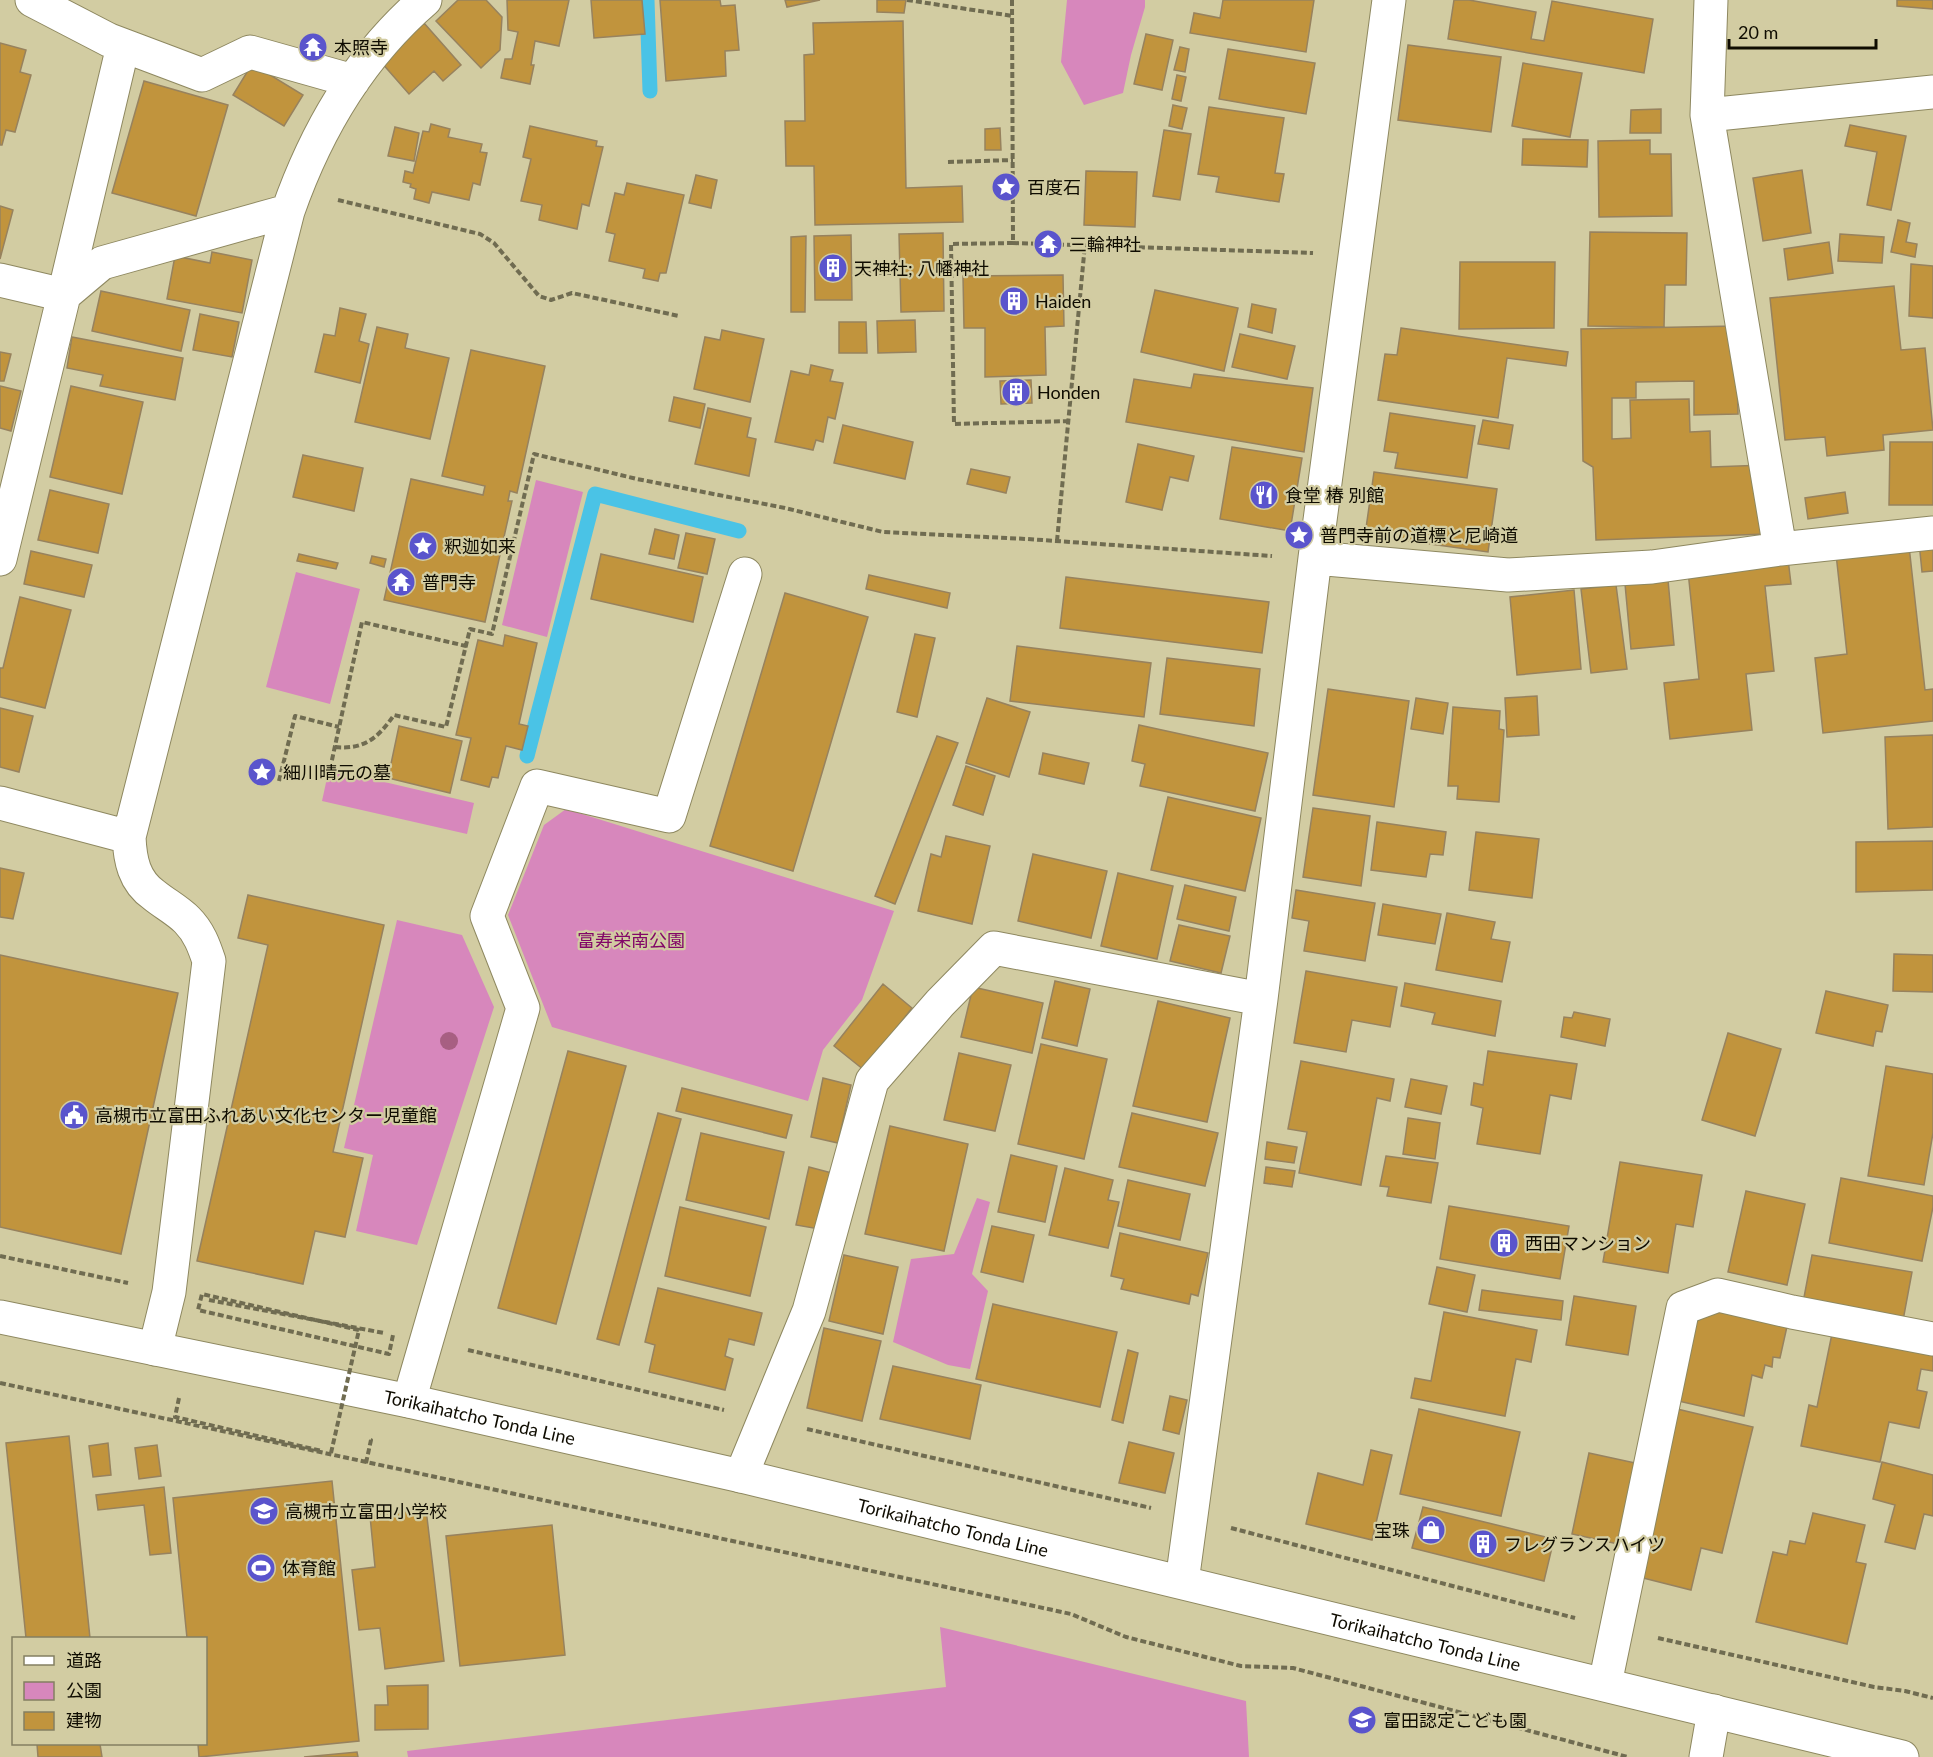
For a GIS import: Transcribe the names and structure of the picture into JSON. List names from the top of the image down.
{
  "streets": {
    "street": ["Torikaihatcho Tonda Line"]
  },
  "parks": ["富寿栄南公園"],
  "places": {
    "temple": ["本照寺", "三輪神社", "普門寺"],
    "place": [
      "百度石",
      "普門寺前の道標と尼崎道",
      "釈迦如来",
      "細川晴元の墓"
    ],
    "building": [
      "天神社; 八幡神社",
      "Haiden",
      "Honden",
      "西田マンション",
      "フレグランスハイツ"
    ],
    "restaurant": ["食堂 椿 別館"],
    "public building": ["高槻市立富田ふれあい文化センター児童館"],
    "school or university": ["高槻市立富田小学校", "富田認定こども園"],
    "shop": ["宝珠"],
    "sports": ["体育館"]
  },
  "legend": ["道路", "公園", "建物"],
  "scale_bar": "20 m"
}
